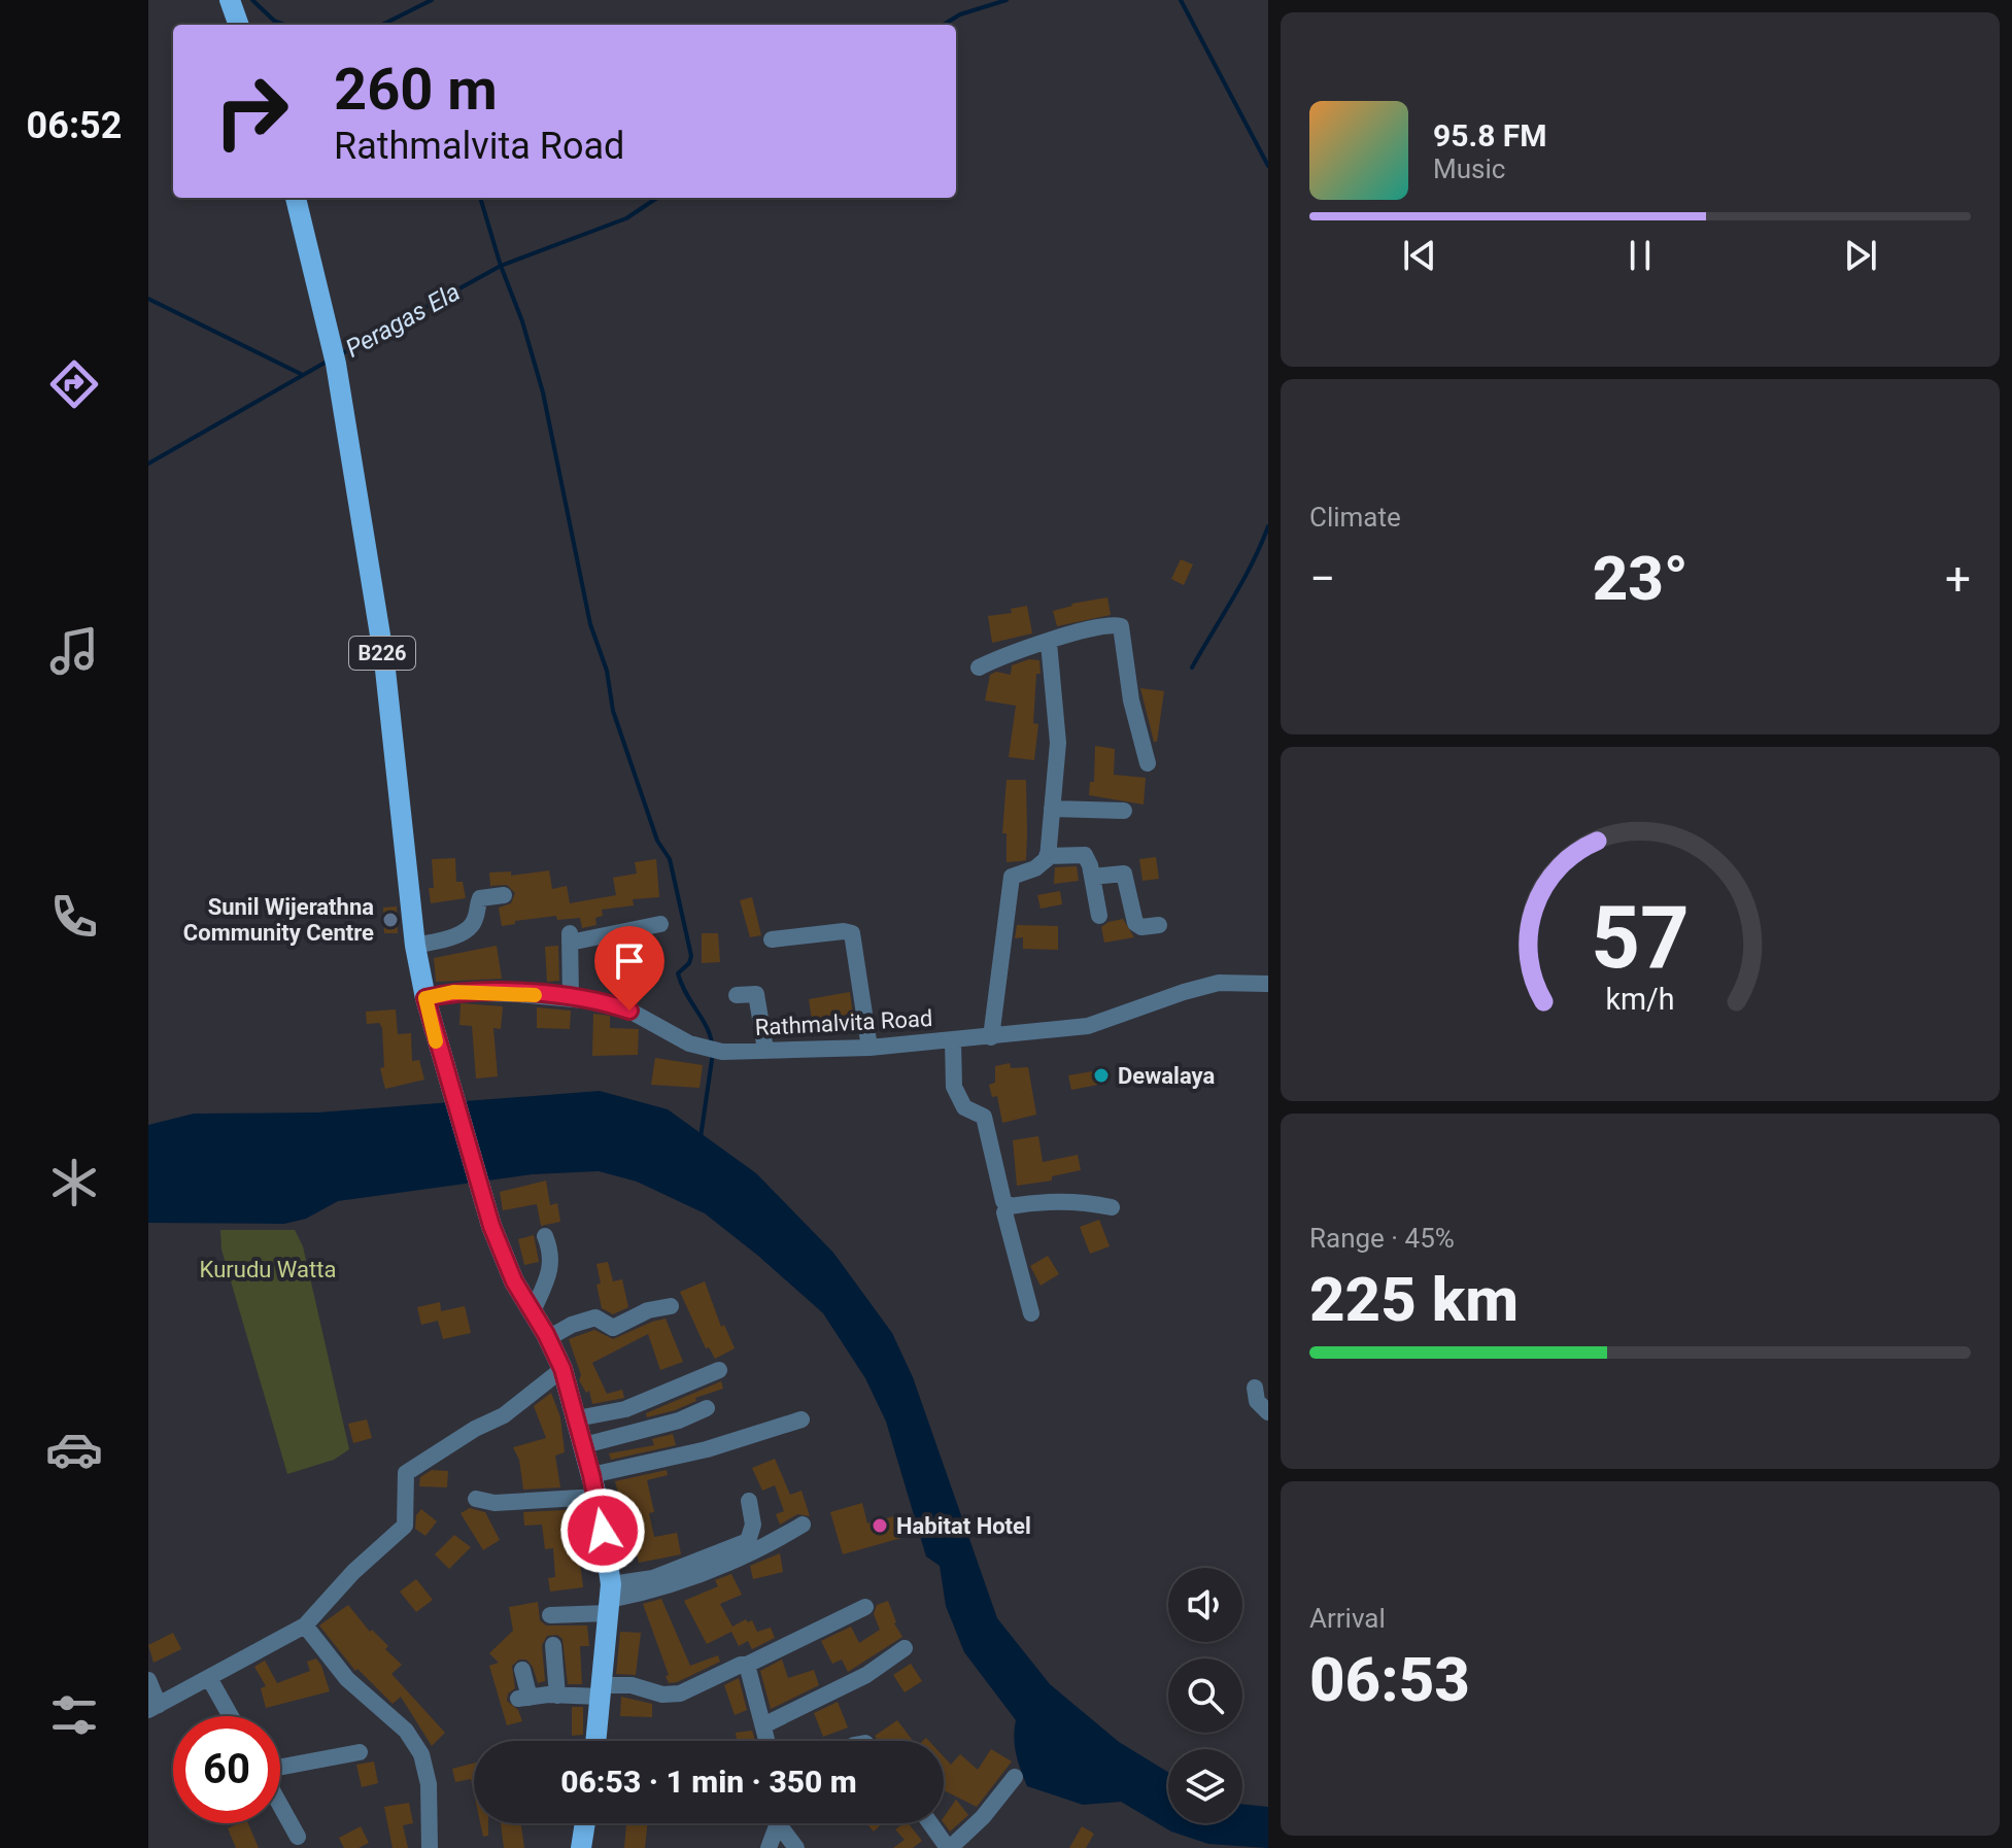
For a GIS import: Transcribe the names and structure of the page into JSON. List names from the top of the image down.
{
  "streets": {
    "main road": ["B226"],
    "street": ["Rathmalvita Road"]
  },
  "crossings": [
    ["B226", "Rathmalvita Road"]
  ],
  "water": ["Peragas Ela"],
  "parks": ["Kurudu Watta"],
  "places": ["Sunil Wijerathna Community Centre", "Dewalaya", "Habitat Hotel"],
  "page": {
    "tabs": "06:52",
    "turn": ["260 m", "Rathmalvita Road"],
    "song": ["95.8 FM", "Music"],
    "tile": [
      "Climate",
      ["Range · 45%", "225 km"],
      ["Arrival", "06:53"]
    ],
    "heat": ["−", "23°", "+"],
    "limit": "60",
    "trip": "06:53 · 1 min · 350 m",
    "gauge": ["57", "km/h"]
  }
}
